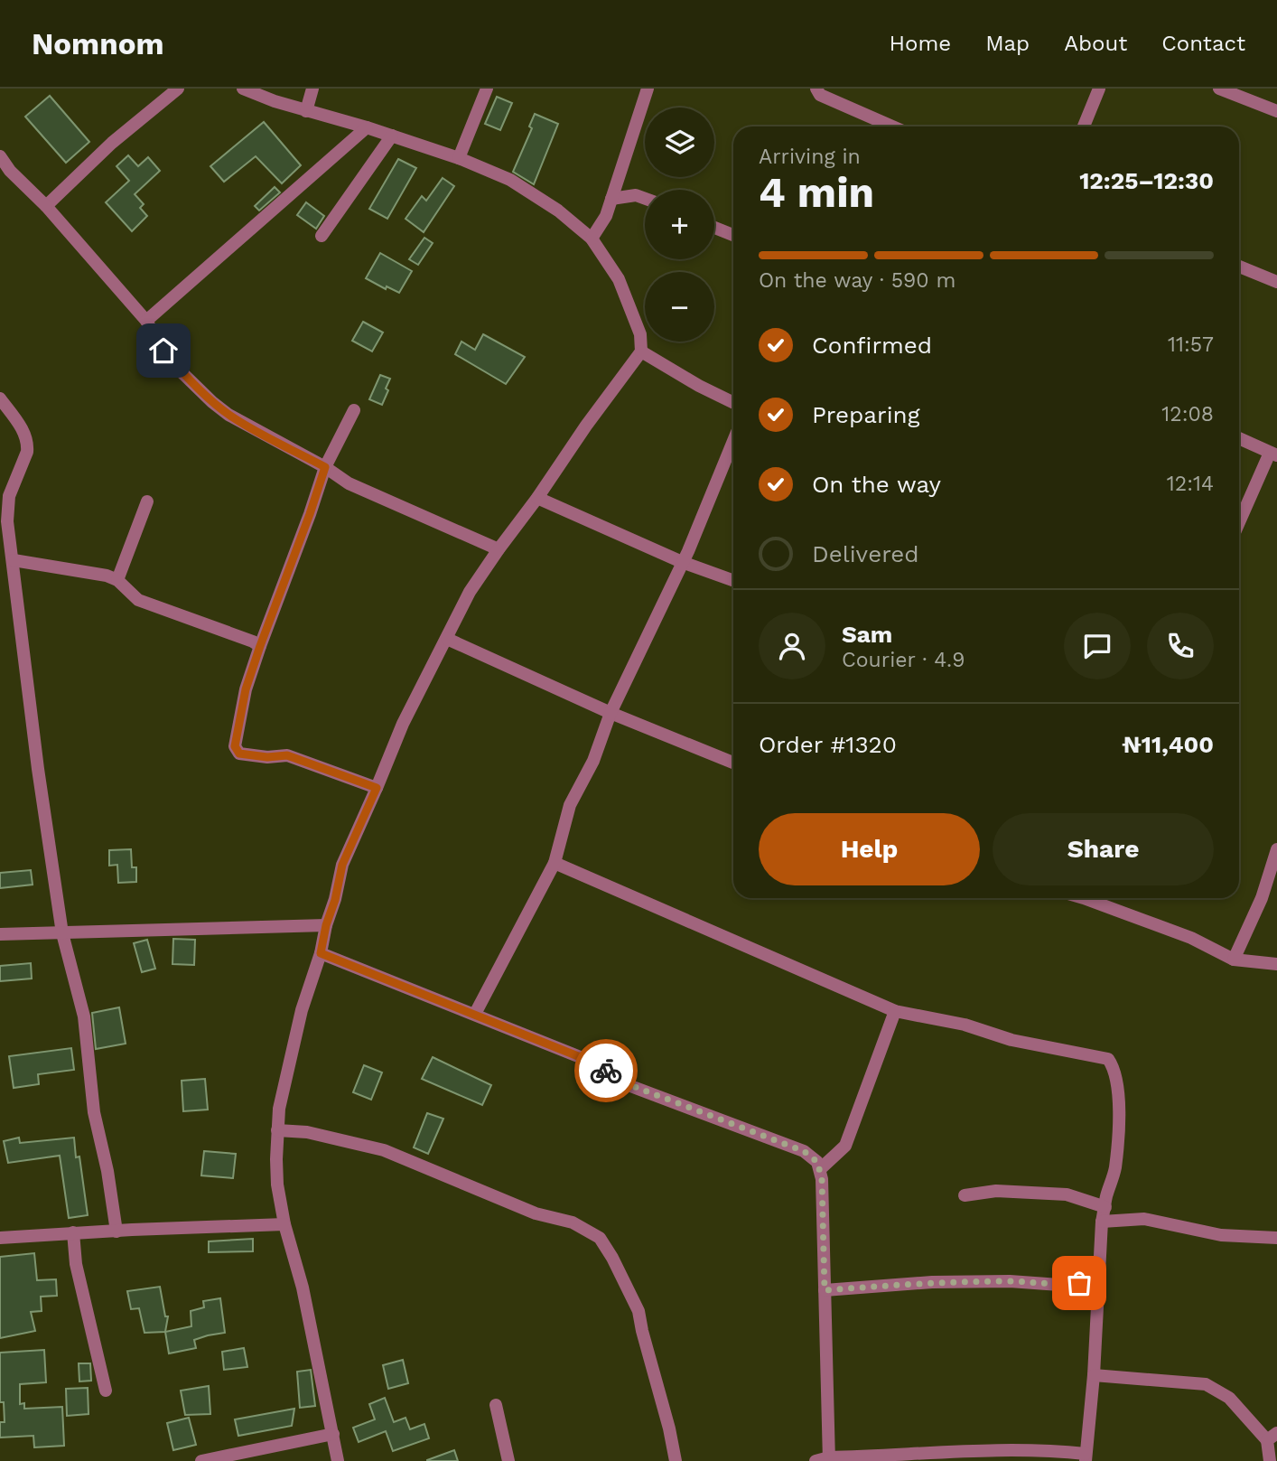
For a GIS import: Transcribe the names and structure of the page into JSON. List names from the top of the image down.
{
  "page": {
    "header": "Nomnom",
    "nav": [
      "Home",
      "Map",
      "About",
      "Contact"
    ],
    "map_buttons": ["+", "−"],
    "heading": ["4 min", "Arriving in", "12:25–12:30"],
    "panel": [
      "Sam",
      "Courier · 4.9",
      "Order #1320",
      "₦11,400"
    ],
    "bar": "On the way · 590 m",
    "list": [
      ["Confirmed", "11:57"],
      ["Preparing", "12:08"],
      ["On the way", "12:14"],
      "Delivered"
    ],
    "buttons": ["Help", "Share"]
  }
}
